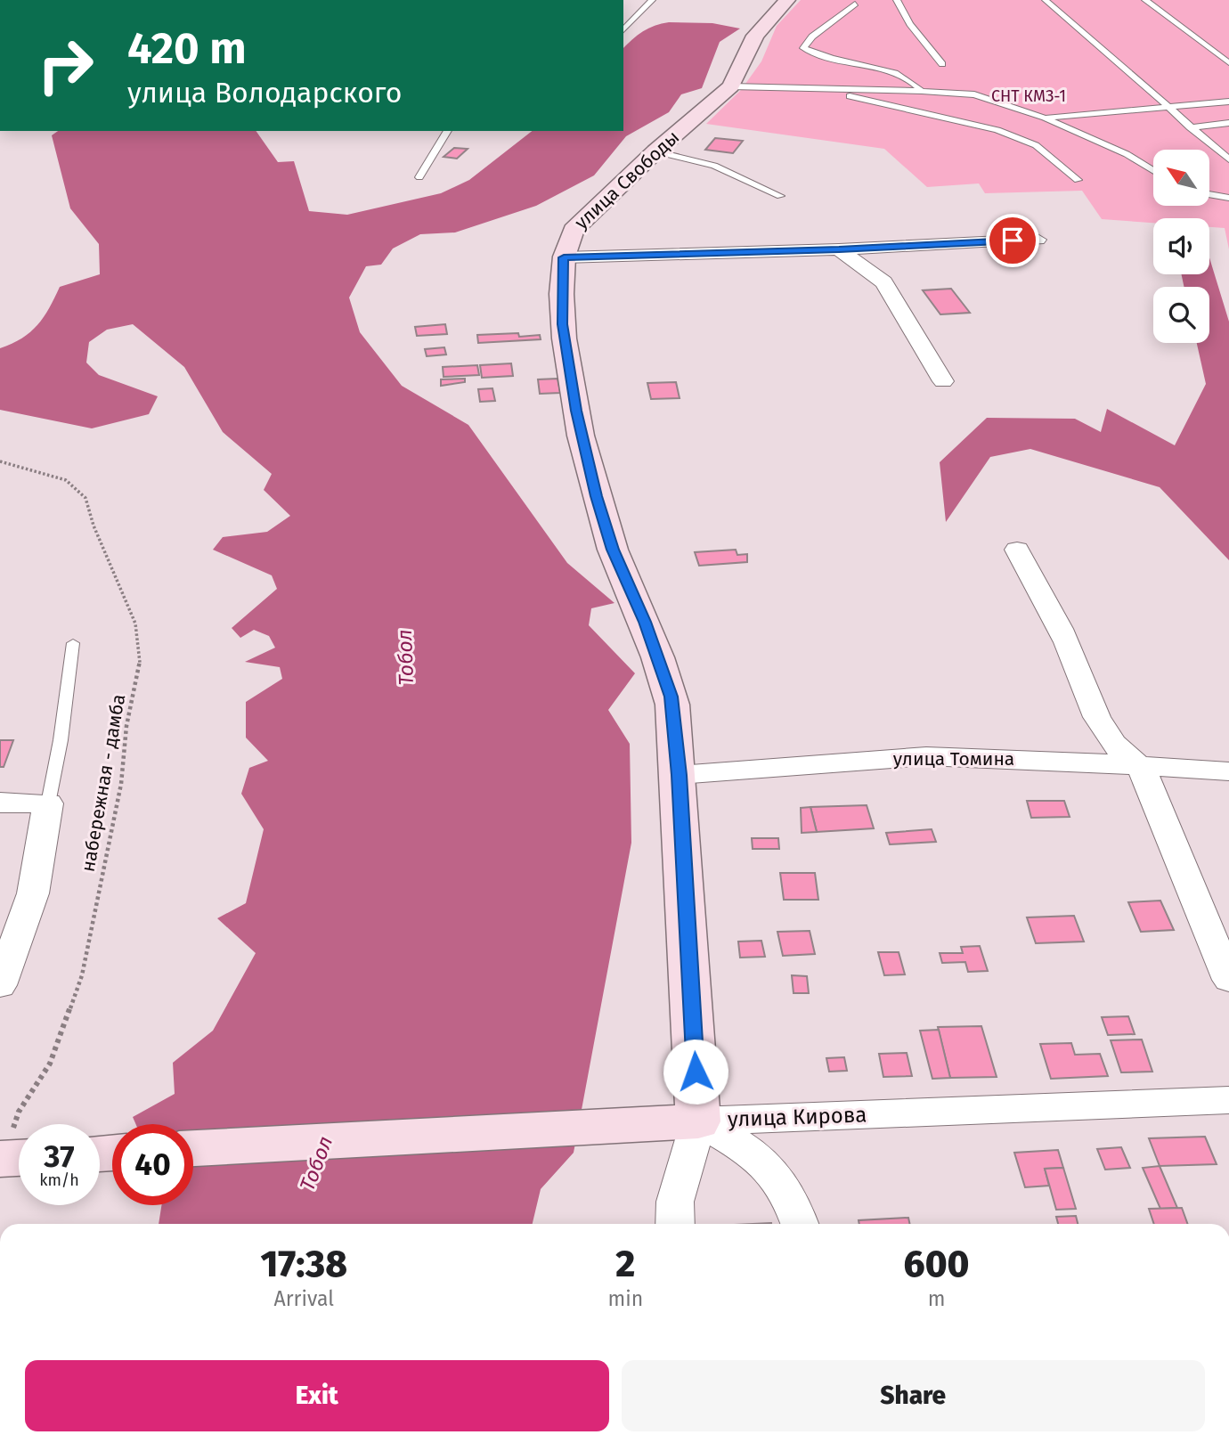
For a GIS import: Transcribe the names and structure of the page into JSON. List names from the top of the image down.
{
  "streets": {
    "street": ["улица Свободы", "улица Томина", "улица Кирова"],
    "path": ["набережная - дамба"]
  },
  "crossings": [
    ["улица Свободы", "улица Томина"],
    ["улица Свободы", "улица Кирова"]
  ],
  "water": ["Тобол"],
  "parks": ["СНТ КМЗ-1"],
  "north": "top left",
  "page": {
    "turn": ["420 m", "улица Володарского"],
    "speed": "37 km/h",
    "limit": "40",
    "eta": [
      "17:38",
      "Arrival",
      "2",
      "min",
      "600",
      "m"
    ],
    "buttons": ["Exit", "Share"]
  }
}
